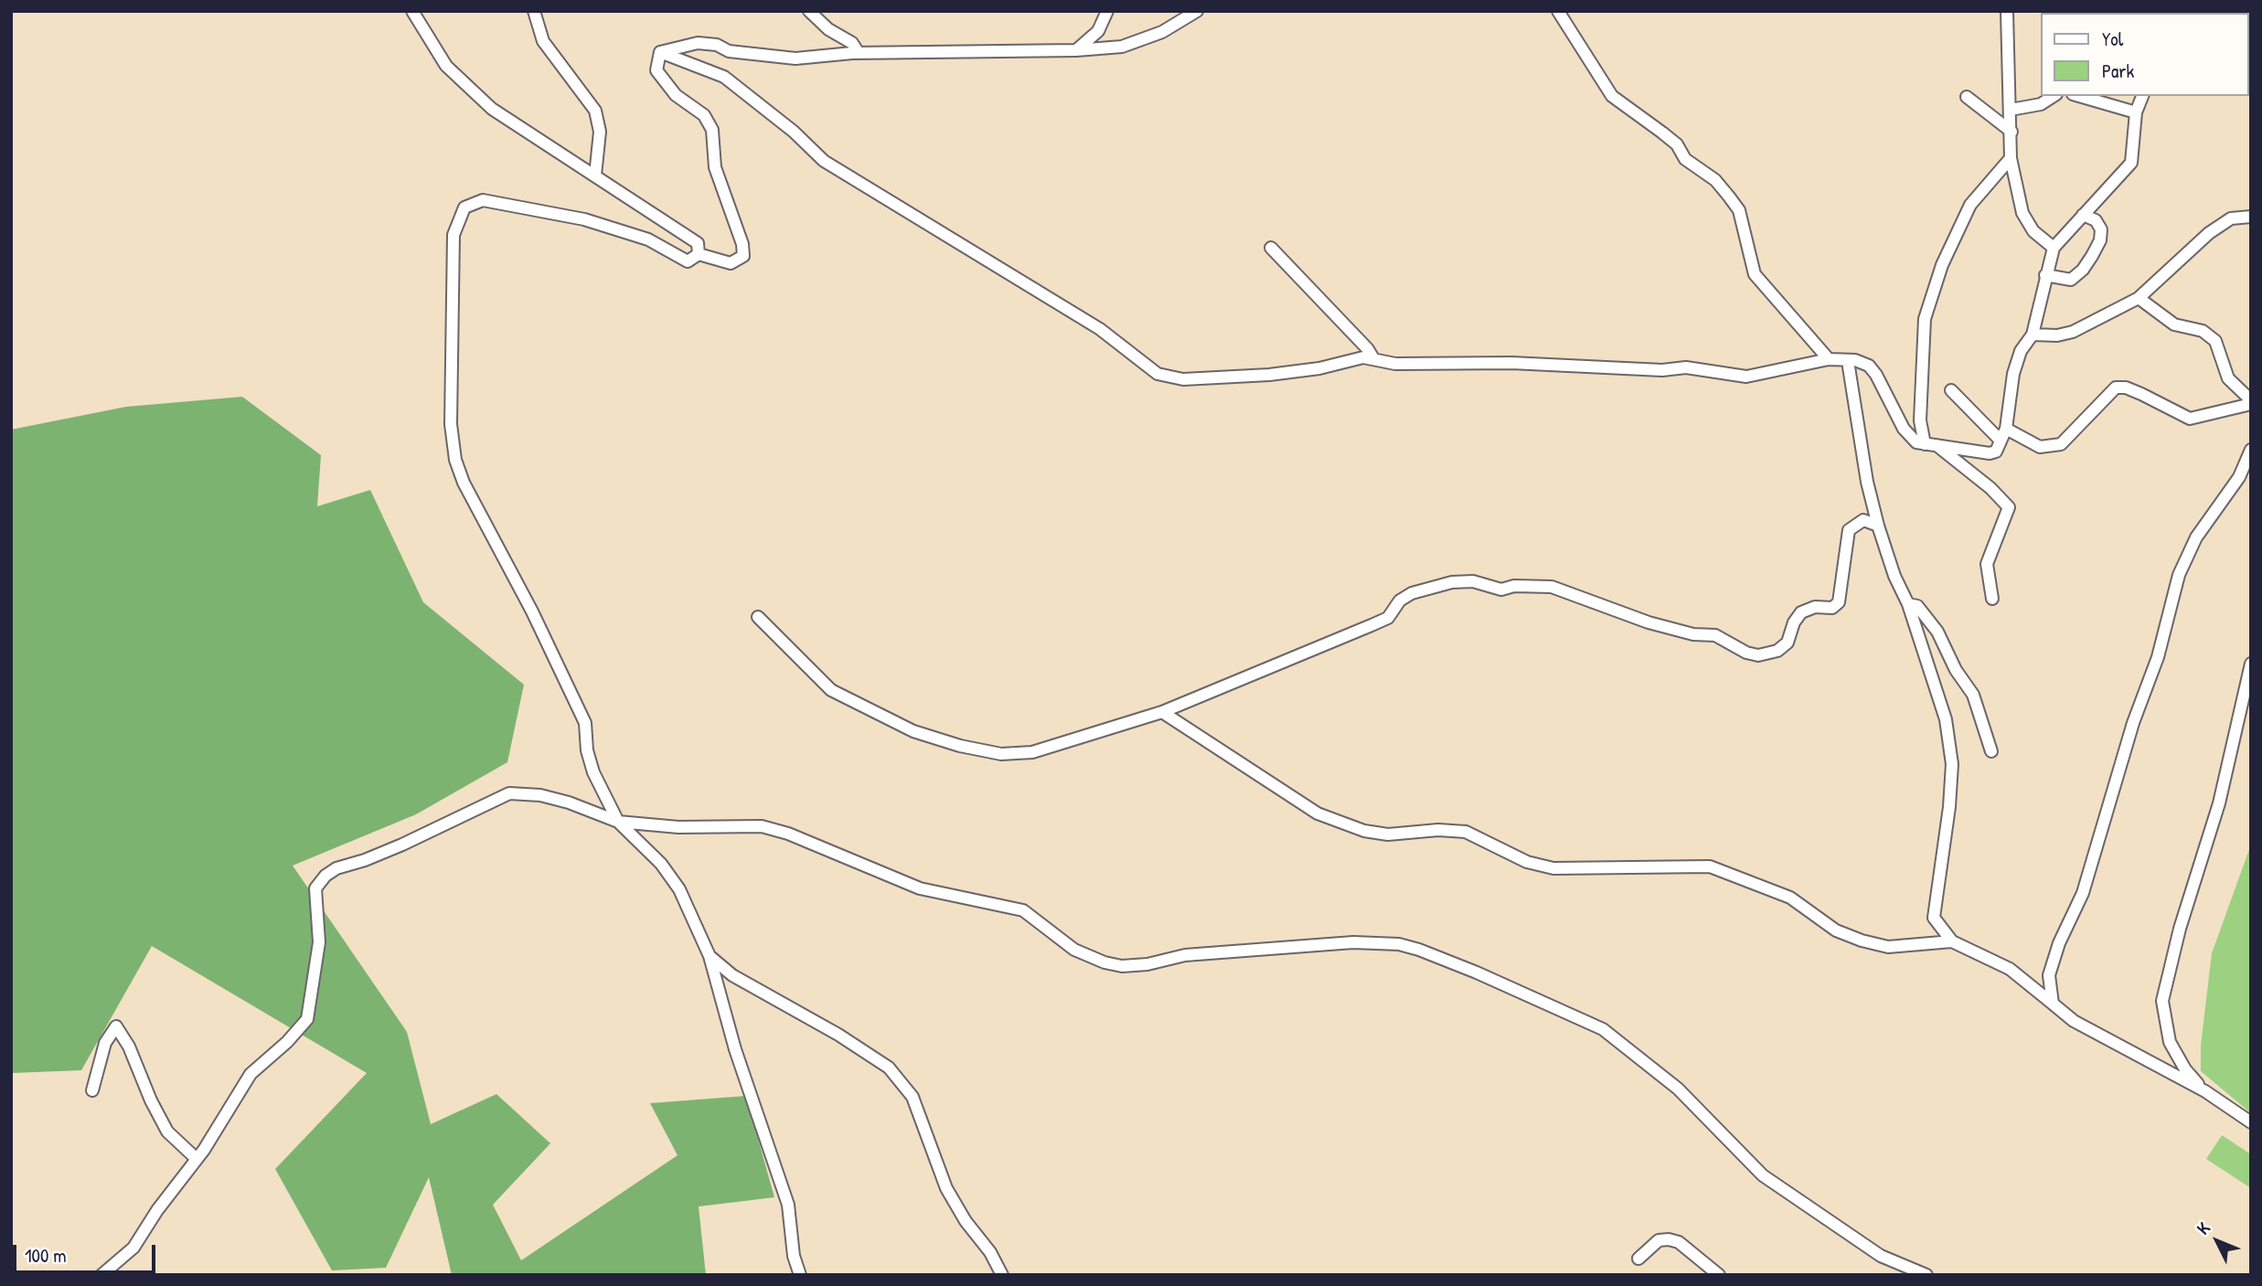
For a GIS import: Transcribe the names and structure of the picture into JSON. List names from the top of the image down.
{
  "legend": ["Yol", "Park"],
  "scale_bar": "100 m",
  "north": "top left"
}
